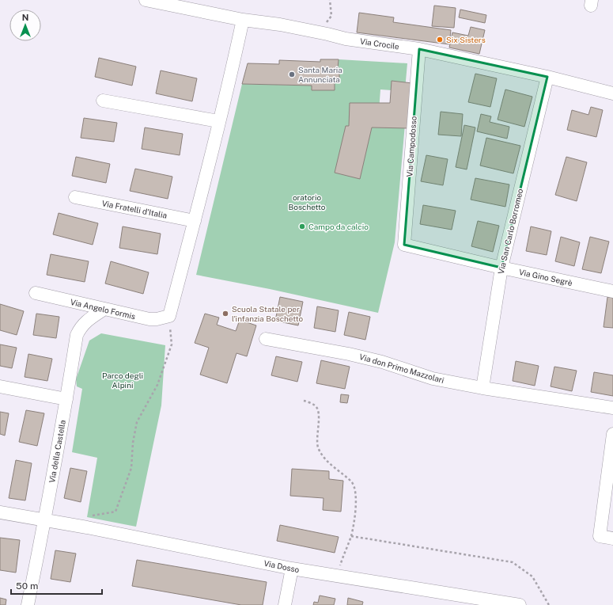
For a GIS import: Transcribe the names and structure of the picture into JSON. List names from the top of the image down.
{
  "streets": {
    "street": [
      "Via Crocile",
      "Via Campodosso",
      "Via Fratelli d'Italia",
      "Via San Carlo Borromeo",
      "Via Gino Segrè",
      "Via Angelo Formis",
      "Via don Primo Mazzolari",
      "Via della Castella",
      "Via Dosso"
    ]
  },
  "crossings": [
    ["Via Crocile", "Via Campodosso"],
    ["Via Crocile", "Via San Carlo Borromeo"],
    ["Via Campodosso", "Via Gino Segrè"],
    ["Via San Carlo Borromeo", "Via Gino Segrè"],
    ["Via San Carlo Borromeo", "Via don Primo Mazzolari"],
    ["Via Angelo Formis", "Via della Castella"],
    ["Via della Castella", "Via Dosso"]
  ],
  "parks": ["oratorio Boschetto", "Parco degli Alpini"],
  "places": [
    "Six Sisters",
    "Santa Maria Annunciata",
    "Campo da calcio",
    "Scuola Statale per l'infanzia Boschetto"
  ],
  "scale_bar": "50 m",
  "north": "top"
}
